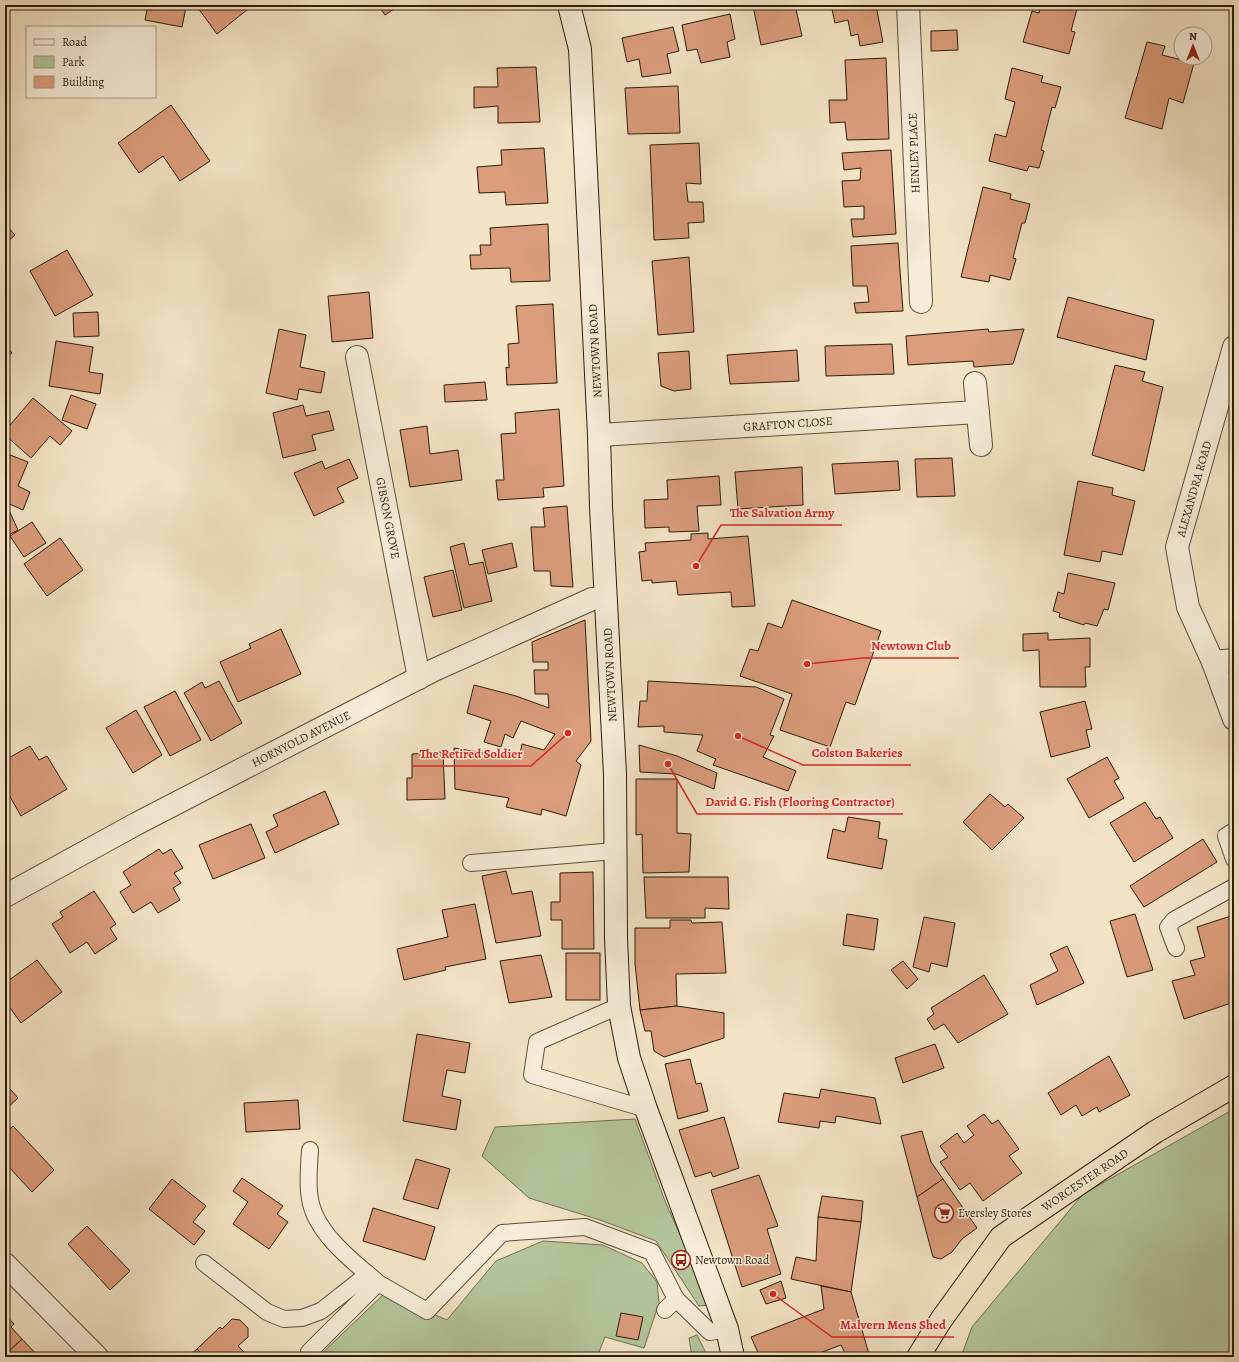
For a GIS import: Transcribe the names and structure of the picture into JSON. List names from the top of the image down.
{
  "streets": {
    "highway": ["WORCESTER ROAD"],
    "street": [
      "HENLEY PLACE",
      "NEWTOWN ROAD",
      "GRAFTON CLOSE",
      "ALEXANDRA ROAD",
      "GIBSON GROVE",
      "HORNYOLD AVENUE"
    ]
  },
  "crossings": [
    ["NEWTOWN ROAD", "GRAFTON CLOSE"],
    ["NEWTOWN ROAD", "HORNYOLD AVENUE"],
    ["GIBSON GROVE", "HORNYOLD AVENUE"]
  ],
  "places": {
    "other": [
      "The Salvation Army",
      "Newtown Club",
      "The Retired Soldier",
      "Colston Bakeries",
      "David G. Fish (Flooring Contractor)",
      "Malvern Mens Shed"
    ],
    "supermarket": ["Eversley Stores"],
    "bus stop": ["Newtown Road"]
  },
  "legend": ["Road", "Park", "Building"],
  "north": "top"
}
